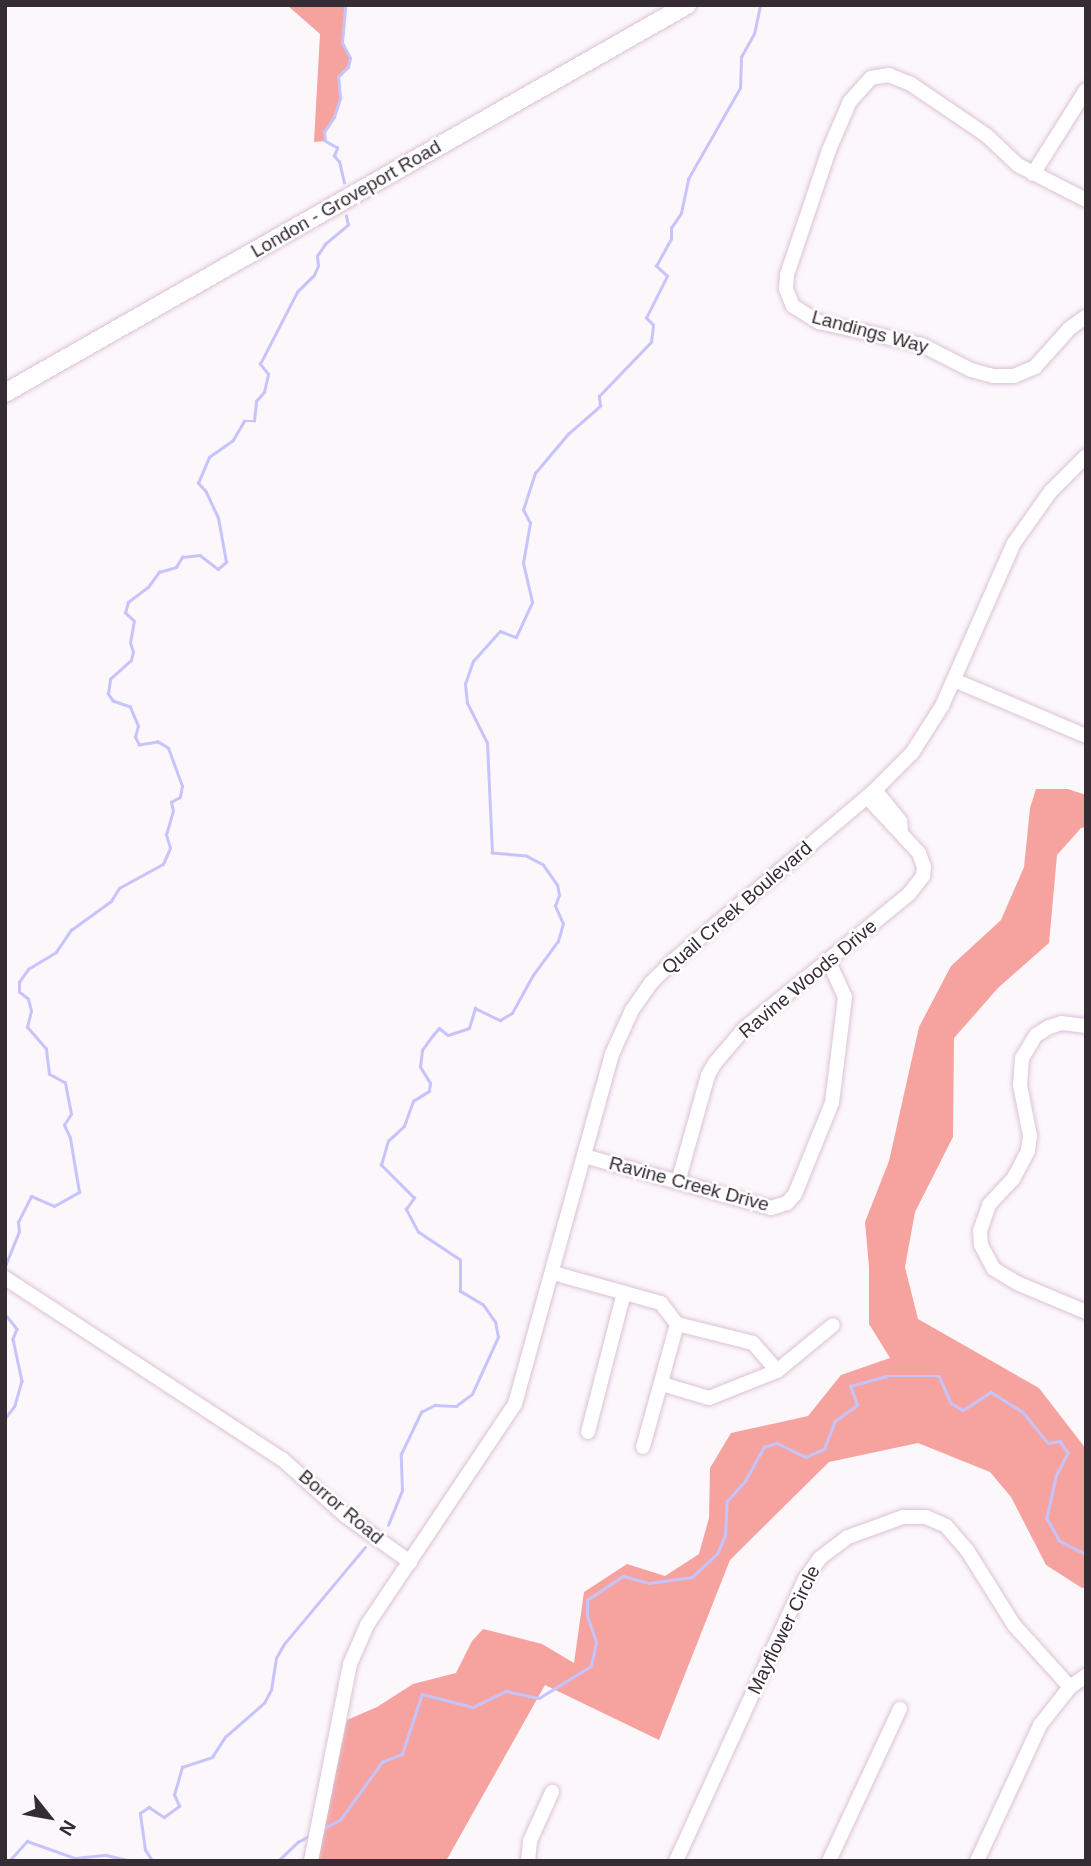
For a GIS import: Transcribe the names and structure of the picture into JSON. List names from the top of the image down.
{
  "streets": {
    "main road": ["London - Groveport Road"],
    "street": [
      "Landings Way",
      "Quail Creek Boulevard",
      "Ravine Woods Drive",
      "Ravine Creek Drive",
      "Borror Road",
      "Mayflower Circle"
    ]
  },
  "crossings": [
    ["Quail Creek Boulevard", "Ravine Woods Drive"],
    ["Quail Creek Boulevard", "Ravine Creek Drive"],
    ["Quail Creek Boulevard", "Borror Road"],
    ["Ravine Woods Drive", "Ravine Creek Drive"]
  ],
  "north": "bottom right"
}
